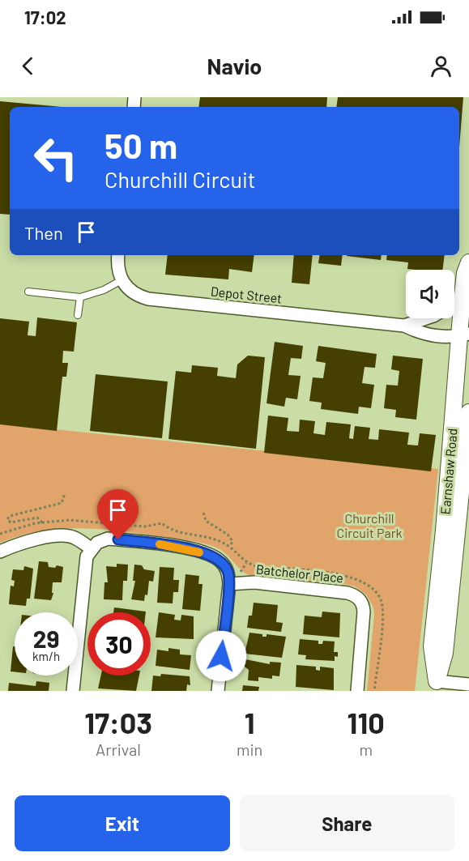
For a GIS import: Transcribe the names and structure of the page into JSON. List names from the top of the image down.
{
  "streets": {
    "street": ["Depot Street", "Earnshaw Road", "Batchelor Place"]
  },
  "crossings": [
    ["Depot Street", "Earnshaw Road"]
  ],
  "parks": ["Churchill Circuit Park"],
  "page": {
    "status": "17:02",
    "header": "Navio",
    "turn": ["50 m", "Churchill Circuit"],
    "then": "Then",
    "speed": "29 km/h",
    "limit": "30",
    "eta": [
      "17:03",
      "Arrival",
      "1",
      "min",
      "110",
      "m"
    ],
    "buttons": ["Exit", "Share"]
  }
}
